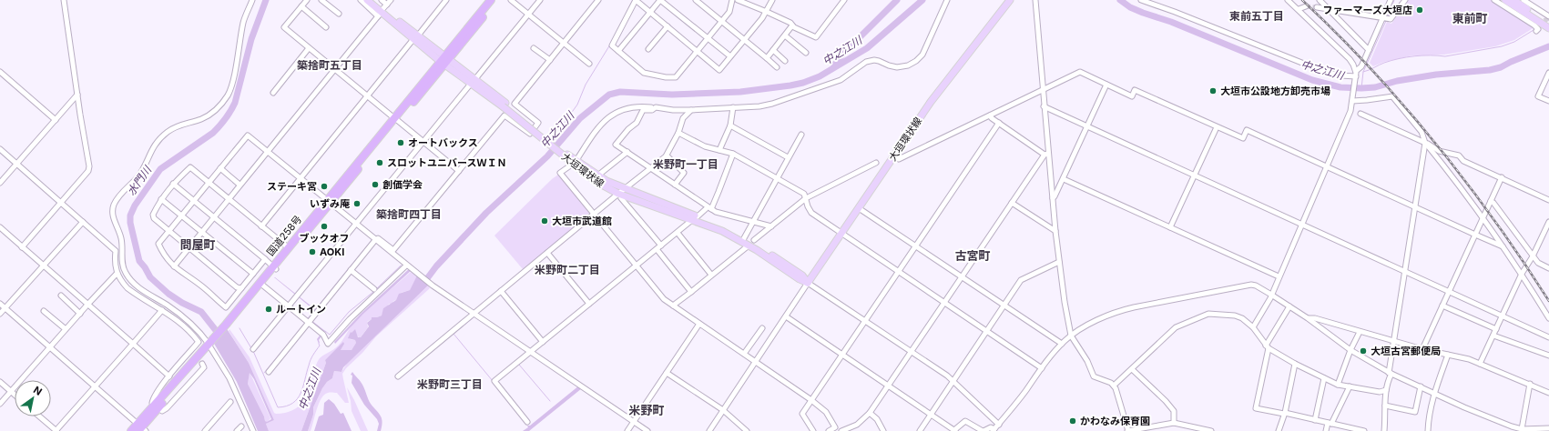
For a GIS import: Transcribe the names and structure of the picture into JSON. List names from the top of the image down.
{
  "streets": {
    "highway": ["国道258号"],
    "main road": ["大垣環状線"]
  },
  "crossings": [
    ["大垣環状線", "国道258号"]
  ],
  "districts": [
    "東前五丁目",
    "東前町",
    "築捨町五丁目",
    "米野町一丁目",
    "築捨町四丁目",
    "問屋町",
    "古宮町",
    "米野町二丁目",
    "米野町三丁目",
    "米野町"
  ],
  "water": ["中之江川", "水門川"],
  "places": [
    "ファーマーズ大垣店",
    "大垣市公設地方卸売市場",
    "オートバックス",
    "スロットユニバースＷＩＮ",
    "創価学会",
    "ステーキ宮",
    "いずみ庵",
    "大垣市武道館",
    "ブックオフ",
    "AOKI",
    "ルートイン",
    "大垣古宮郵便局",
    "かわなみ保育園"
  ],
  "north": "top right"
}
